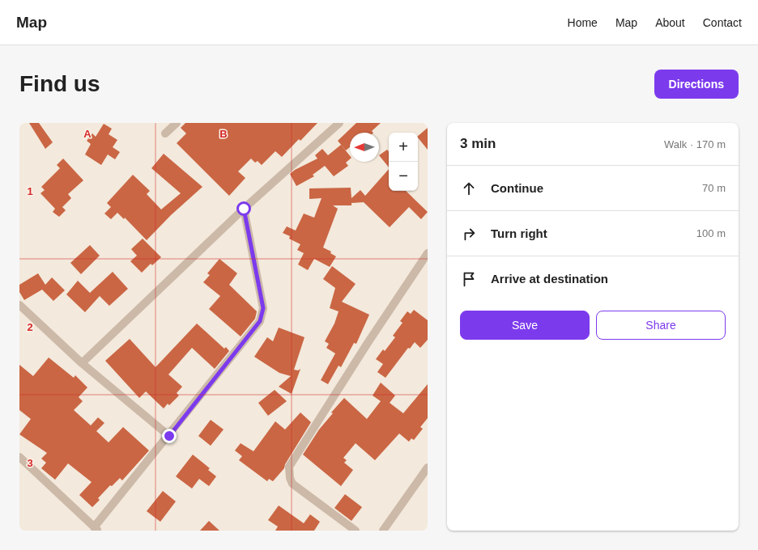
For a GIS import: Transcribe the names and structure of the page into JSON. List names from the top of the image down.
{
  "north": "left",
  "page": {
    "header": "Map",
    "nav": [
      "Home",
      "Map",
      "About",
      "Contact"
    ],
    "buttons": [
      "Directions",
      ["Save", "Share"]
    ],
    "title": "Find us",
    "heading": ["3 min", "Walk · 170 m"],
    "map_buttons": ["+", "−"],
    "list": [
      ["Continue", "70 m"],
      ["Turn right", "100 m"],
      "Arrive at destination"
    ]
  },
  "grid": {
    "columns": ["A", "B"],
    "rows": ["1", "2", "3"]
  }
}
